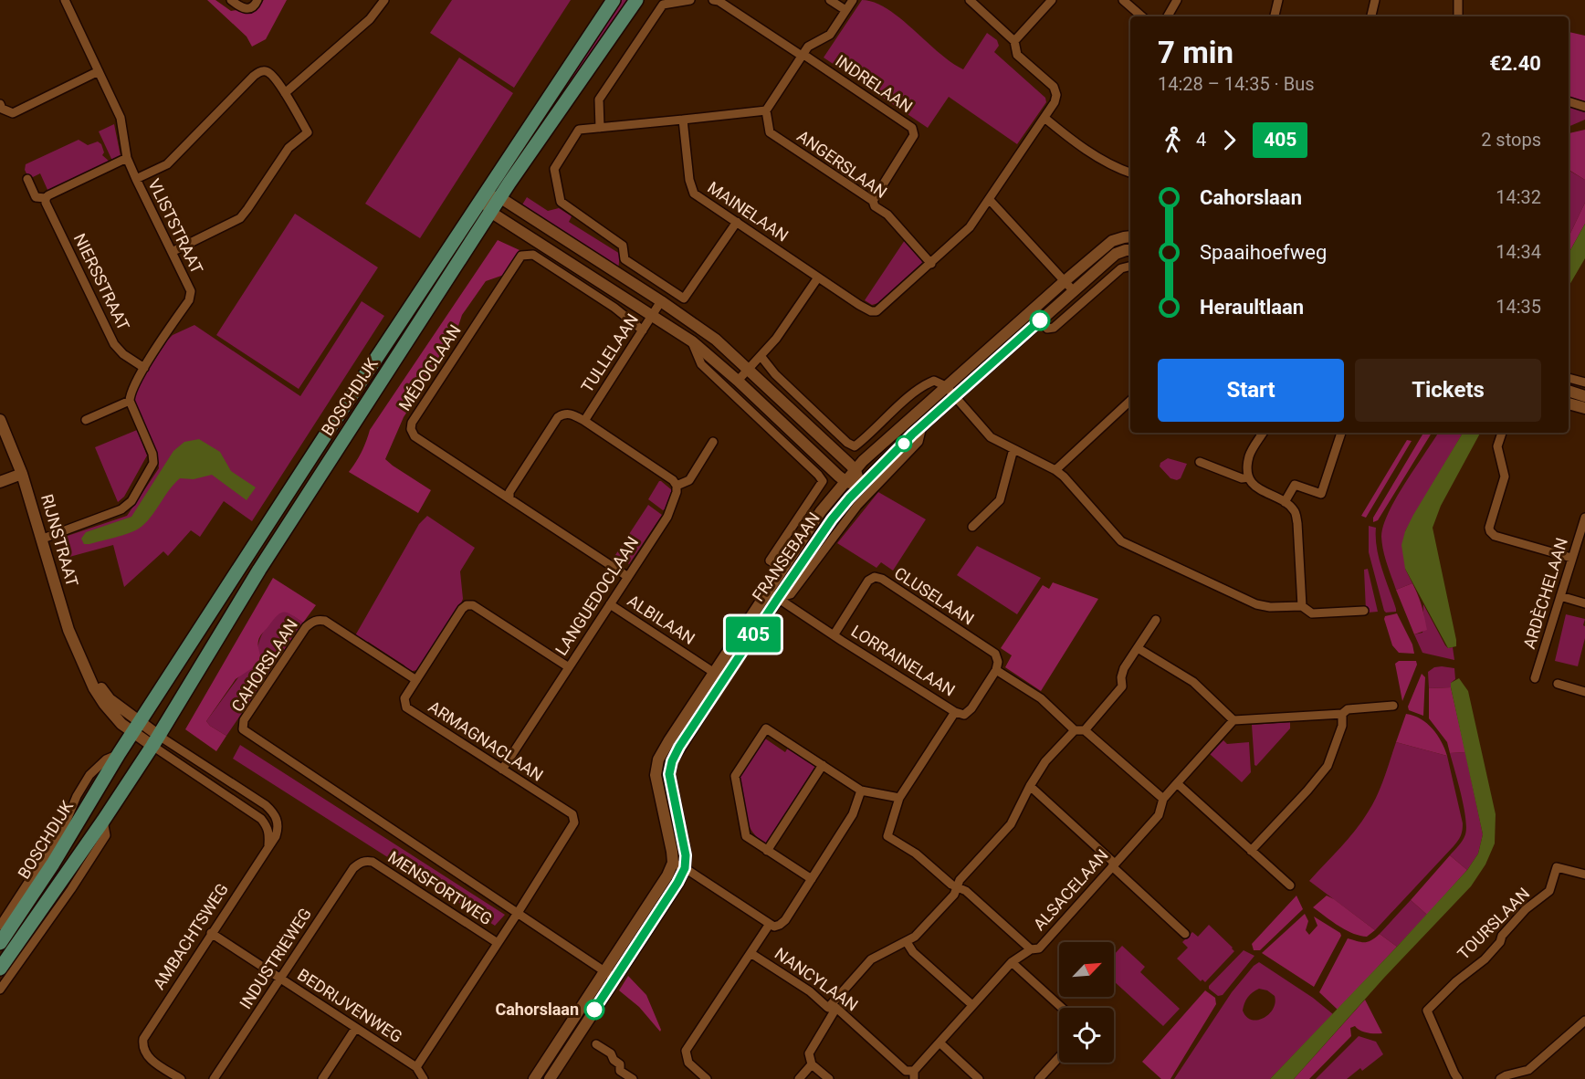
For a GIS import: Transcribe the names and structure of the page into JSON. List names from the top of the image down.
{
  "streets": {
    "main road": ["BOSCHDIJK"],
    "street": [
      "INDRELAAN",
      "ANGERSLAAN",
      "MAINELAAN",
      "VLISTSTRAAT",
      "NIERSSTRAAT",
      "TULLELAAN",
      "MÉDOCLAAN",
      "RIJNSTRAAT",
      "FRANSEBAAN",
      "ARDÈCHELAAN",
      "LANGUEDOCLAAN",
      "CLUSELAAN",
      "ALBILAAN",
      "LORRAINELAAN",
      "CAHORSLAAN",
      "ARMAGNACLAAN",
      "MENSFORTWEG",
      "ALSACELAAN",
      "TOURSLAAN",
      "AMBACHTSWEG",
      "INDUSTRIEWEG",
      "NANCYLAAN",
      "BEDRIJVENWEG"
    ]
  },
  "crossings": [
    ["INDRELAAN", "ANGERSLAAN"],
    ["ANGERSLAAN", "MAINELAAN"],
    ["VLISTSTRAAT", "NIERSSTRAAT"],
    ["TULLELAAN", "MÉDOCLAAN"],
    ["BOSCHDIJK", "RIJNSTRAAT"],
    ["BOSCHDIJK", "AMBACHTSWEG"],
    ["RIJNSTRAAT", "AMBACHTSWEG"],
    ["FRANSEBAAN", "ALBILAAN"],
    ["FRANSEBAAN", "LORRAINELAAN"],
    ["LANGUEDOCLAAN", "ALBILAAN"],
    ["LANGUEDOCLAAN", "ARMAGNACLAAN"],
    ["CLUSELAAN", "LORRAINELAAN"],
    ["CAHORSLAAN", "ARMAGNACLAAN"],
    ["MENSFORTWEG", "INDUSTRIEWEG"],
    ["ALSACELAAN", "NANCYLAAN"],
    ["AMBACHTSWEG", "BEDRIJVENWEG"],
    ["INDUSTRIEWEG", "BEDRIJVENWEG"]
  ],
  "places": ["Cahorslaan"],
  "lines": ["bus line 405"],
  "north": "top right",
  "page": {
    "on_map": "405",
    "heading": ["7 min", "14:28 – 14:35 · Bus", "€2.40"],
    "legs": ["4", "405", "2 stops"],
    "list": [
      {
        "name": "Cahorslaan",
        "value": "14:32"
      },
      {
        "name": "Spaaihoefweg",
        "value": "14:34"
      },
      {
        "name": "Heraultlaan",
        "value": "14:35"
      }
    ],
    "buttons": ["Start", "Tickets"]
  }
}
